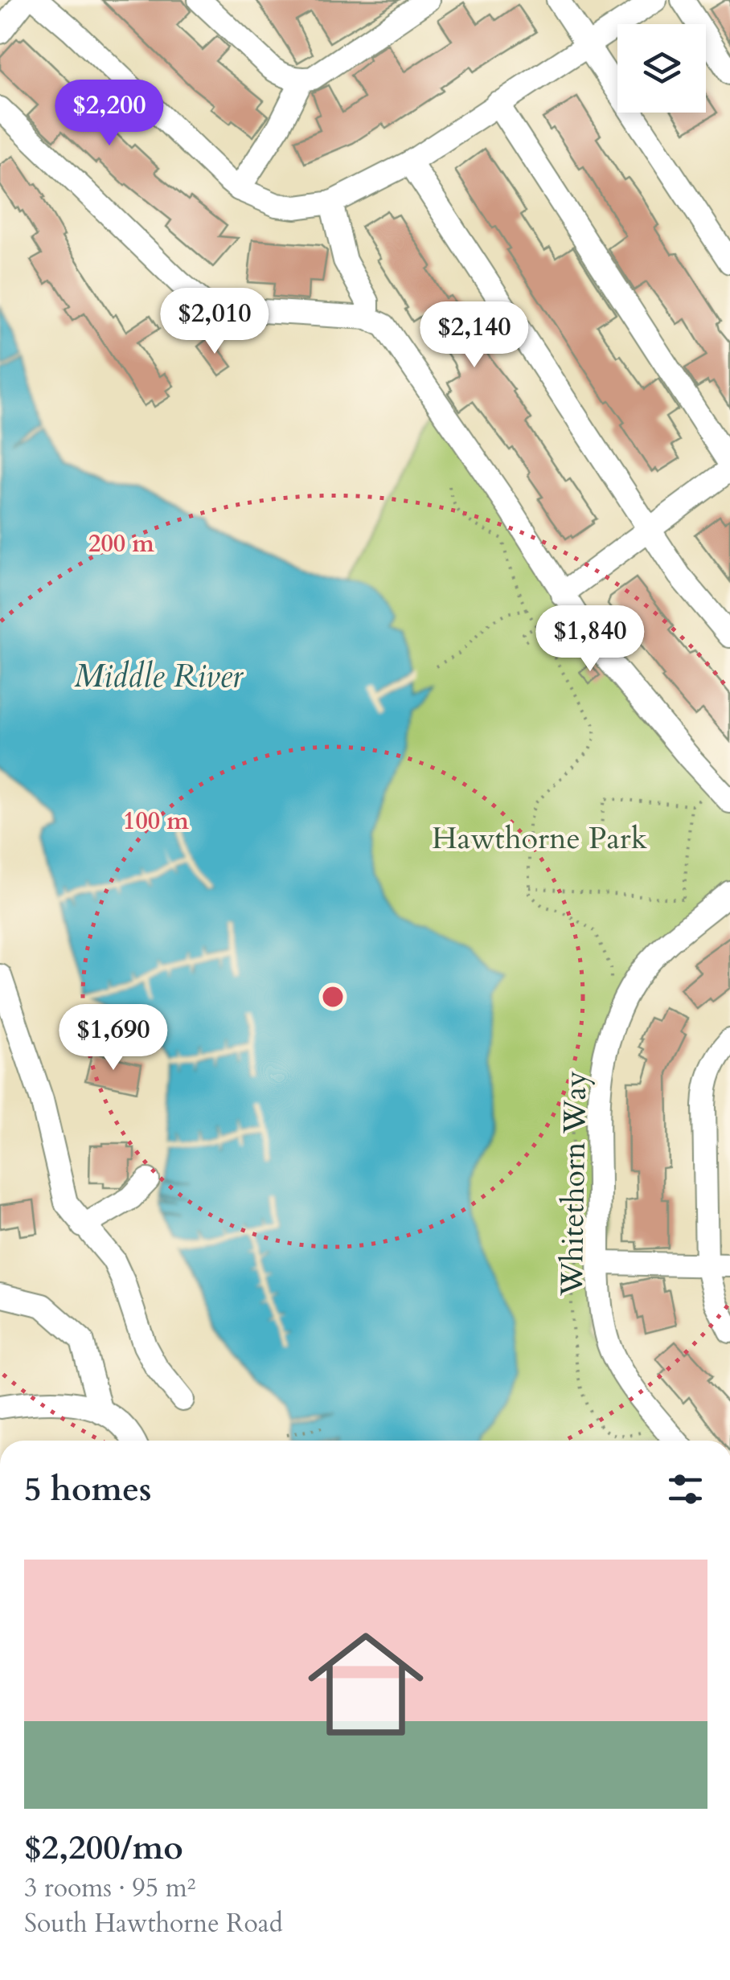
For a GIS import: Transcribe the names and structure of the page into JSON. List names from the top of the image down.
{
  "streets": {
    "street": ["Whitethorn Way"]
  },
  "water": ["Middle River"],
  "parks": ["Hawthorne Park"],
  "page": {
    "price": [
      "$2,200",
      "$2,010",
      "$2,140",
      "$1,840",
      "$1,690"
    ],
    "heading": "5 homes",
    "list": [
      {
        "name": "$2,200/mo",
        "note": "3 rooms · 95 m² · South Hawthorne Road"
      }
    ]
  },
  "rings": ["200 m", "100 m"]
}
